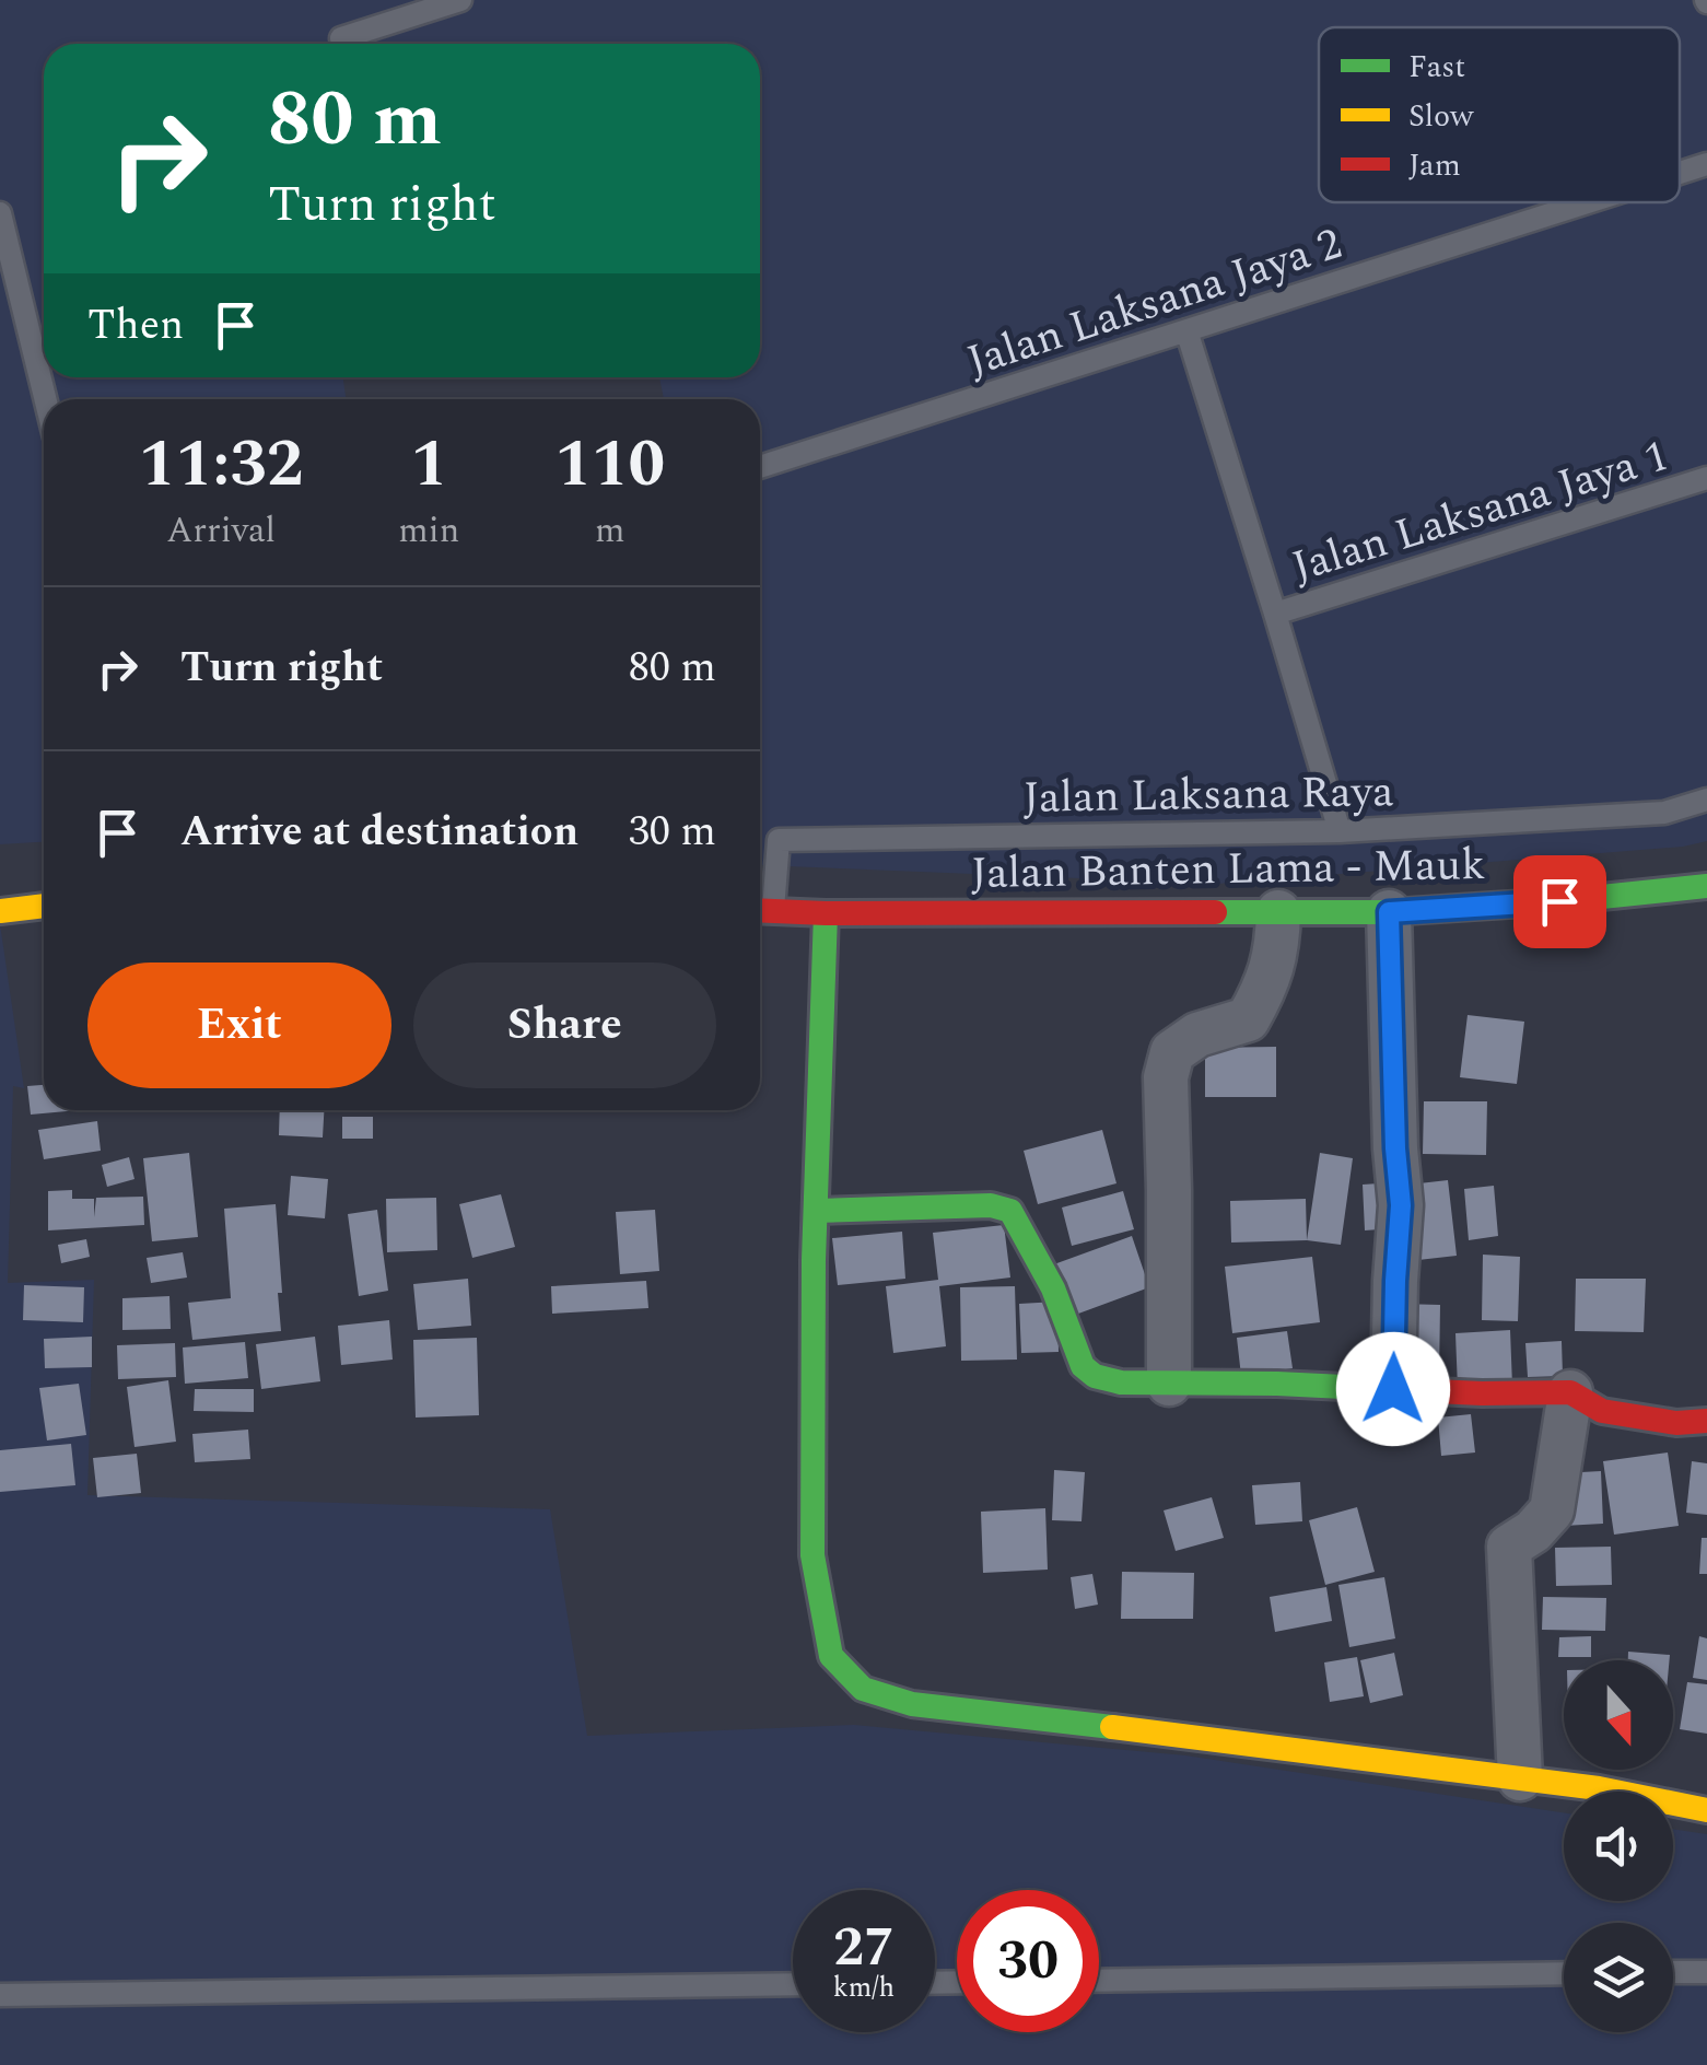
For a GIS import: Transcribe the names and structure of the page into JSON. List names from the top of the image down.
{
  "streets": {
    "street": ["Jalan Banten Lama - Mauk"],
    "lane": ["Jalan Laksana Jaya 2", "Jalan Laksana Jaya 1", "Jalan Laksana Raya"]
  },
  "crossings": [
    ["Jalan Laksana Raya", "Jalan Banten Lama - Mauk"]
  ],
  "legend": ["Fast", "Slow", "Jam"],
  "north": "bottom",
  "page": {
    "turn": ["80 m", "Turn right"],
    "then": "Then",
    "eta": [
      "11:32",
      "Arrival",
      "1",
      "min",
      "110",
      "m"
    ],
    "list": [
      {
        "name": "Turn right",
        "value": "80 m"
      },
      {
        "name": "Arrive at destination",
        "value": "30 m"
      }
    ],
    "buttons": ["Exit", "Share"],
    "speed": "27 km/h",
    "limit": "30"
  }
}
